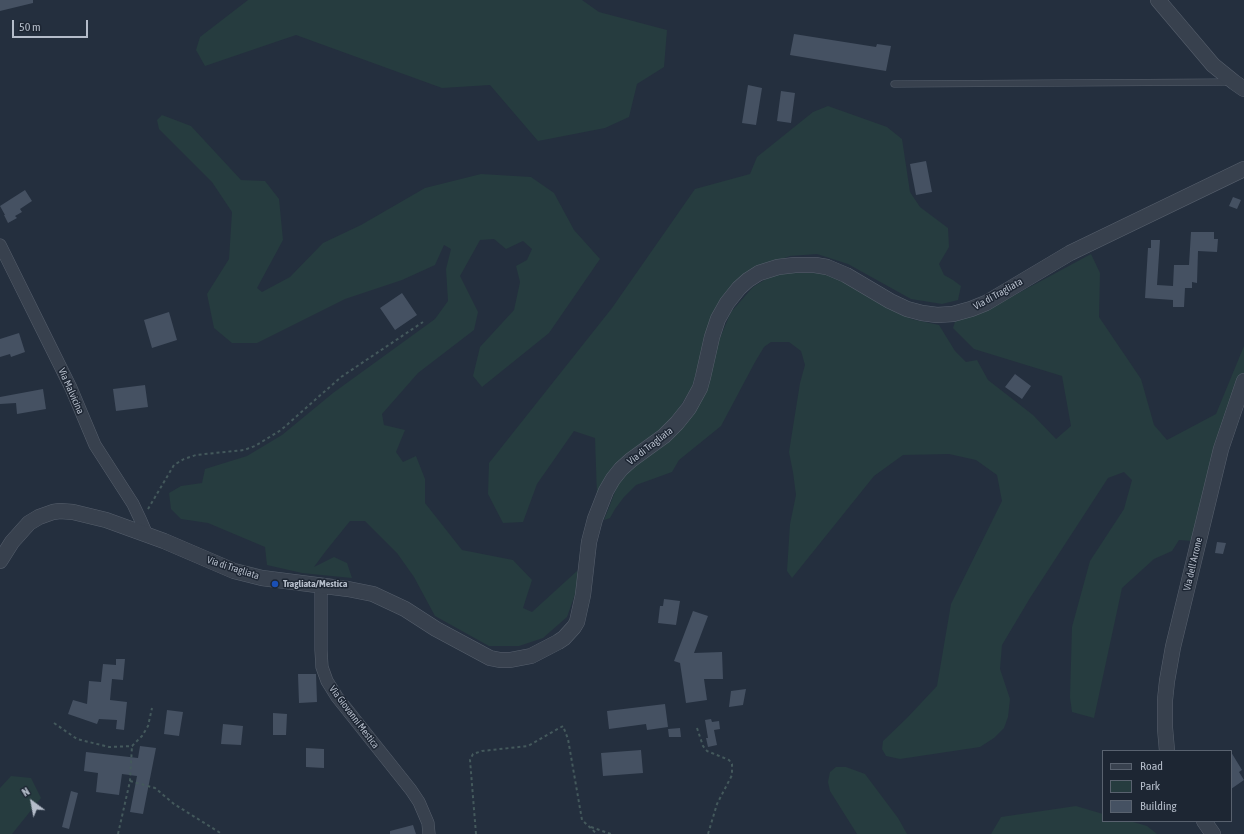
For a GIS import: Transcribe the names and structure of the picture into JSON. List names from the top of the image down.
{
  "streets": {
    "street": [
      "Via di Tragliata",
      "Via Malvicina",
      "Via dell'Arrone",
      "Via Giovanni Mestica"
    ]
  },
  "crossings": [
    ["Via di Tragliata", "Via Malvicina"],
    ["Via di Tragliata", "Via Giovanni Mestica"]
  ],
  "places": ["Tragliata/Mestica"],
  "legend": ["Road", "Park", "Building"],
  "scale_bar": "50 m",
  "north": "top left"
}
